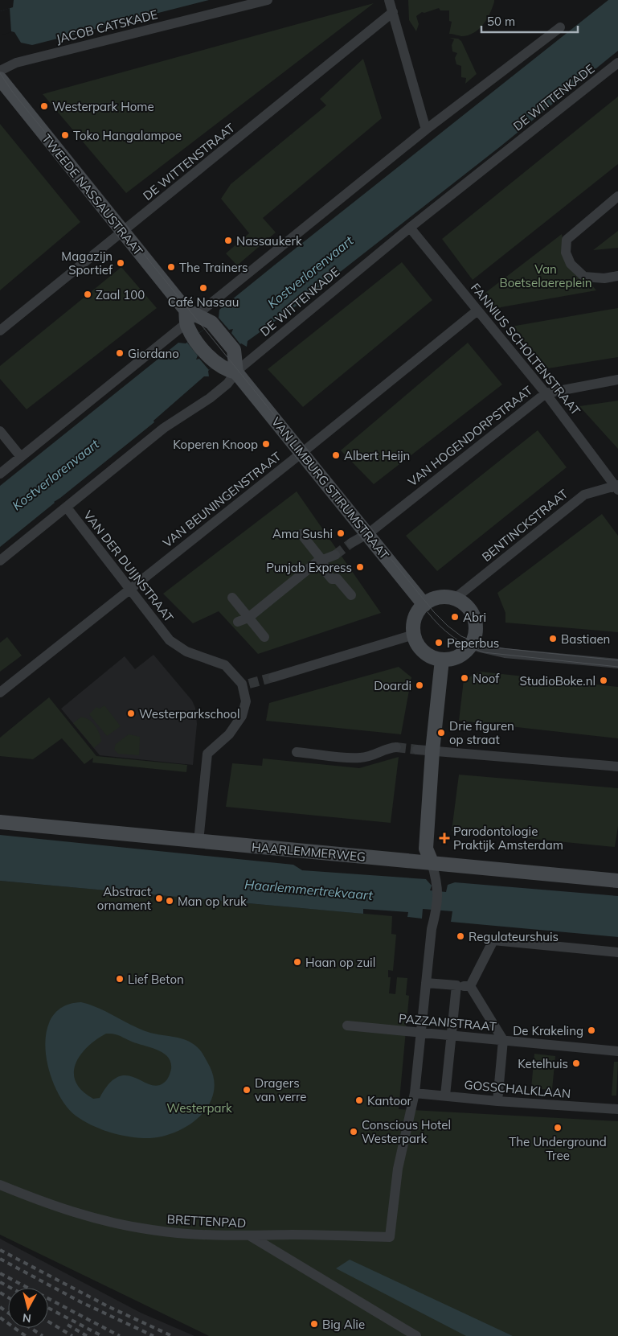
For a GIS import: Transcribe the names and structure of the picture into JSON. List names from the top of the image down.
{
  "streets": {
    "street": [
      "JACOB CATSKADE",
      "DE WITTENKADE",
      "DE WITTENSTRAAT",
      "TWEEDE NASSAUSTRAAT",
      "FANNIUS SCHOLTENSTRAAT",
      "VAN HOGENDORPSTRAAT",
      "VAN LIMBURG STIRUMSTRAAT",
      "VAN BEUNINGENSTRAAT",
      "BENTINCKSTRAAT",
      "VAN DER DUIJNSTRAAT",
      "HAARLEMMERWEG",
      "PAZZANISTRAAT",
      "GOSSCHALKLAAN",
      "BRETTENPAD"
    ]
  },
  "crossings": [
    ["DE WITTENKADE", "TWEEDE NASSAUSTRAAT"],
    ["DE WITTENKADE", "FANNIUS SCHOLTENSTRAAT"],
    ["DE WITTENKADE", "VAN LIMBURG STIRUMSTRAAT"],
    ["DE WITTENKADE", "VAN DER DUIJNSTRAAT"],
    ["DE WITTENSTRAAT", "TWEEDE NASSAUSTRAAT"],
    ["TWEEDE NASSAUSTRAAT", "VAN LIMBURG STIRUMSTRAAT"],
    ["FANNIUS SCHOLTENSTRAAT", "VAN HOGENDORPSTRAAT"],
    ["FANNIUS SCHOLTENSTRAAT", "VAN BEUNINGENSTRAAT"],
    ["FANNIUS SCHOLTENSTRAAT", "BENTINCKSTRAAT"],
    ["VAN HOGENDORPSTRAAT", "VAN LIMBURG STIRUMSTRAAT"],
    ["VAN LIMBURG STIRUMSTRAAT", "VAN BEUNINGENSTRAAT"],
    ["VAN LIMBURG STIRUMSTRAAT", "BENTINCKSTRAAT"],
    ["VAN BEUNINGENSTRAAT", "VAN DER DUIJNSTRAAT"],
    ["VAN DER DUIJNSTRAAT", "HAARLEMMERWEG"]
  ],
  "water": ["Kostverlorenvaart", "Haarlemmertrekvaart"],
  "parks": ["Van Boetselaereplein", "Westerpark"],
  "places": {
    "other": [
      "Westerpark Home",
      "Toko Hangalampoe",
      "Nassaukerk",
      "Magazijn Sportief",
      "The Trainers",
      "Café Nassau",
      "Zaal 100",
      "Giordano",
      "Koperen Knoop",
      "Albert Heijn",
      "Ama Sushi",
      "Punjab Express",
      "Abri",
      "Bastiaen",
      "Peperbus",
      "Noof",
      "StudioBoke.nl",
      "Doardi",
      "Westerparkschool",
      "Drie figuren op straat",
      "Abstract ornament",
      "Man op kruk",
      "Regulateurshuis",
      "Haan op zuil",
      "Lief Beton",
      "De Krakeling",
      "Ketelhuis",
      "Dragers van verre",
      "Kantoor",
      "The Underground Tree",
      "Conscious Hotel Westerpark",
      "Big Alie"
    ],
    "health": ["Parodontologie Praktijk Amsterdam"]
  },
  "scale_bar": "50 m",
  "north": "bottom"
}
